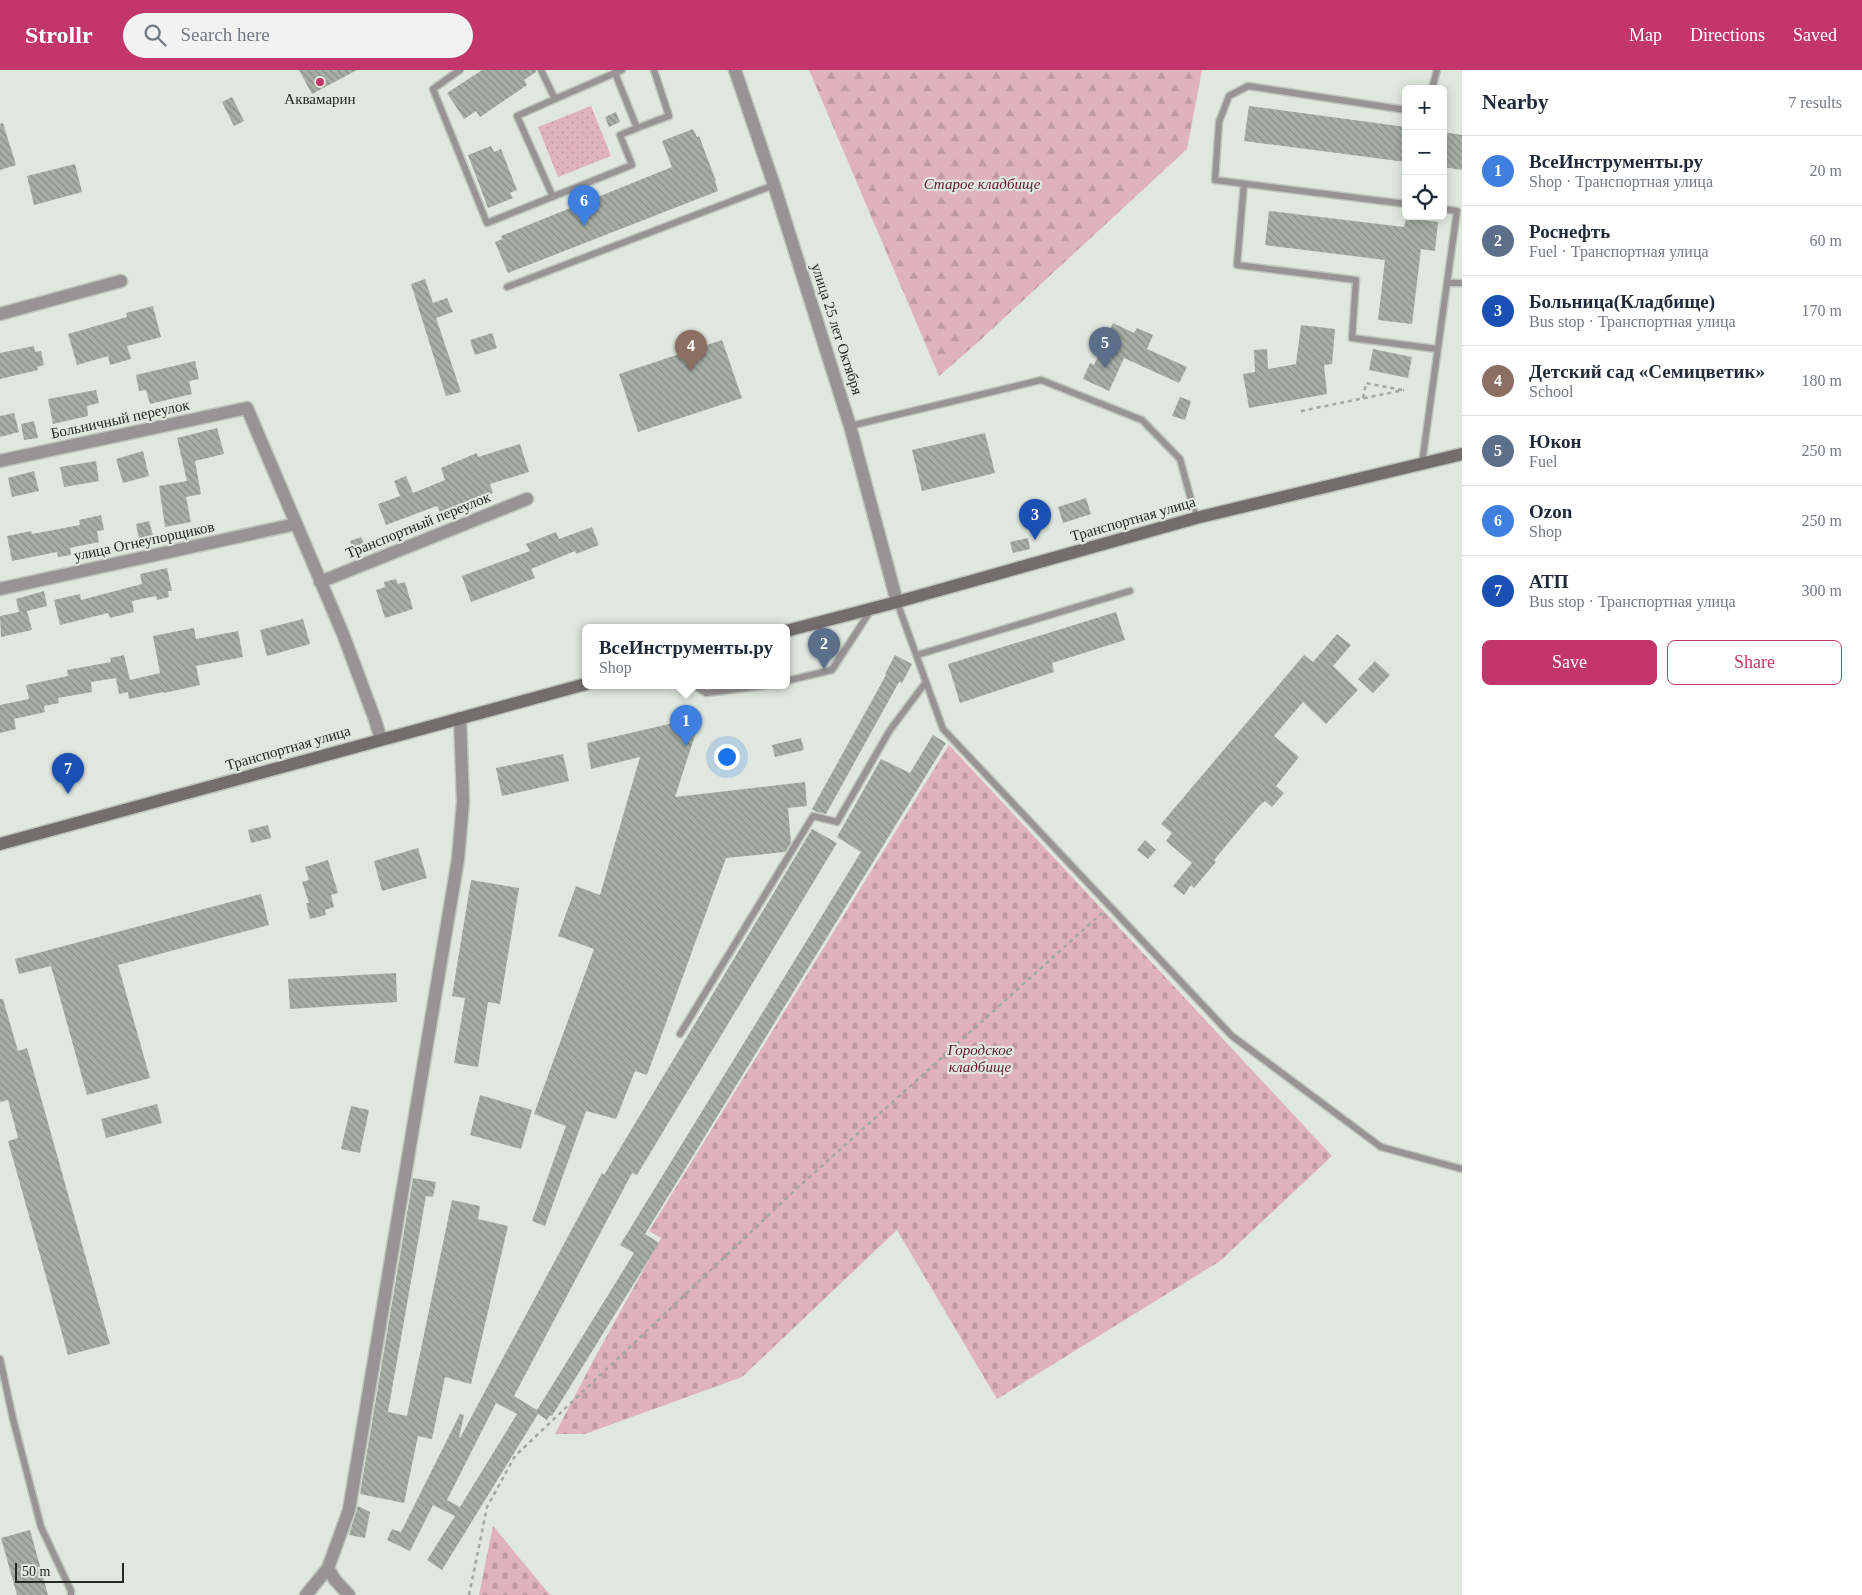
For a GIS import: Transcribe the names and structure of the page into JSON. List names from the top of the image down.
{
  "streets": {
    "main road": ["Транспортная улица"],
    "street": [
      "улица 25 лет Октября",
      "Больничный переулок",
      "Транспортный переулок",
      "улица Огнеупорщиков"
    ]
  },
  "crossings": [
    ["улица 25 лет Октября", "Транспортная улица"],
    ["Больничный переулок", "улица Огнеупорщиков"]
  ],
  "parks": ["Старое кладбище", "Городское кладбище"],
  "places": ["Аквамарин"],
  "scale_bar": "50 m",
  "page": {
    "header": "Strollr",
    "search": "Search here",
    "nav": ["Map", "Directions", "Saved"],
    "heading": ["Nearby", "7 results"],
    "map_buttons": ["+", "−"],
    "list": [
      {
        "mark": "1",
        "name": "ВсеИнструменты.ру",
        "note": "Shop · Транспортная улица",
        "value": "20 m"
      },
      {
        "mark": "2",
        "name": "Роснефть",
        "note": "Fuel · Транспортная улица",
        "value": "60 m"
      },
      {
        "mark": "3",
        "name": "Больница(Кладбище)",
        "note": "Bus stop · Транспортная улица",
        "value": "170 m"
      },
      {
        "mark": "4",
        "name": "Детский сад «Семицветик»",
        "note": "School",
        "value": "180 m"
      },
      {
        "mark": "5",
        "name": "Юкон",
        "note": "Fuel",
        "value": "250 m"
      },
      {
        "mark": "6",
        "name": "Ozon",
        "note": "Shop",
        "value": "250 m"
      },
      {
        "mark": "7",
        "name": "АТП",
        "note": "Bus stop · Транспортная улица",
        "value": "300 m"
      }
    ],
    "pins": [
      "6",
      "5",
      "4",
      "3",
      "2",
      "1",
      "7"
    ],
    "popup": ["ВсеИнструменты.ру", "Shop"],
    "buttons": ["Save", "Share"],
    "scale": "50 m"
  }
}
